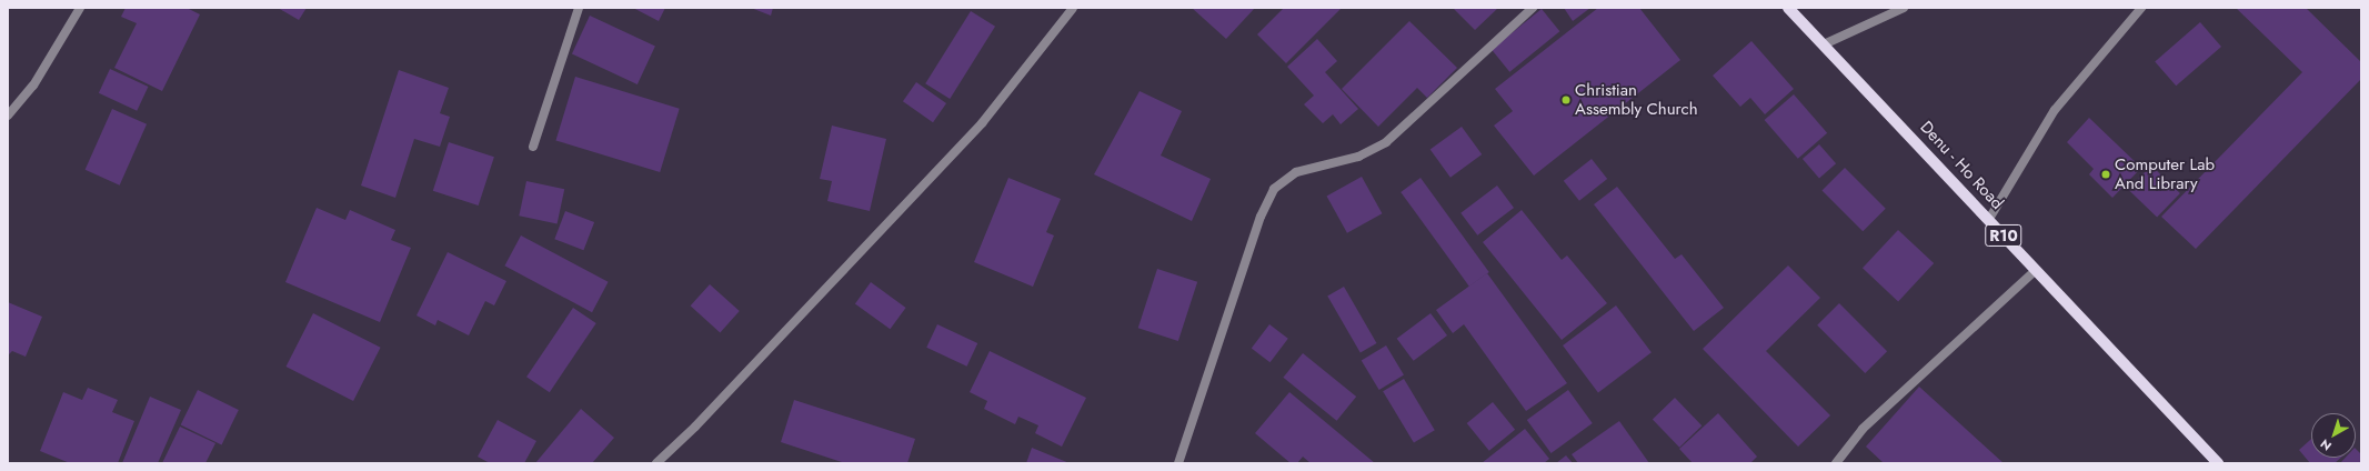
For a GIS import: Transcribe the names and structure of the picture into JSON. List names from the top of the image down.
{
  "streets": {
    "main road": ["Denu - Ho Road", "R10"]
  },
  "places": ["Christian Assembly Church", "Computer Lab And Library"],
  "north": "bottom left"
}
